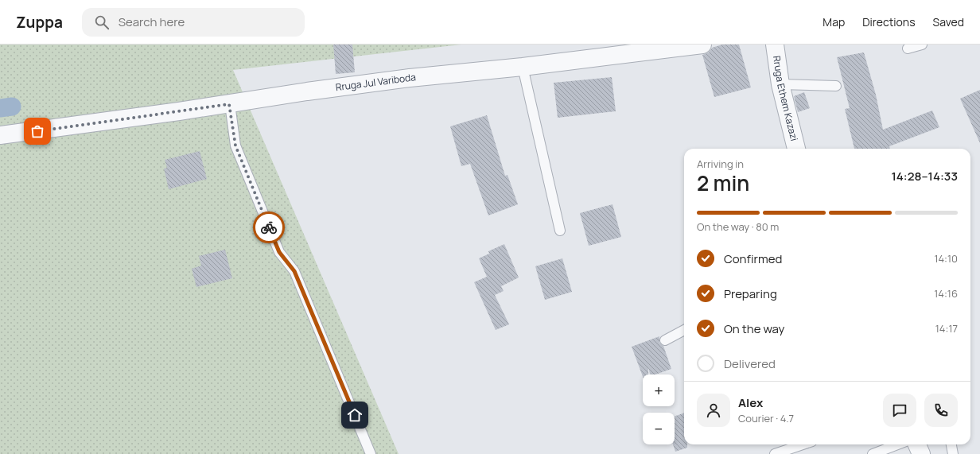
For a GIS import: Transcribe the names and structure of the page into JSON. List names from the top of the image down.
{
  "streets": {
    "street": ["Rruga Jul Variboda", "Rruga Ethem Kazazi"]
  },
  "page": {
    "header": "Zuppa",
    "search": "Search here",
    "nav": ["Map", "Directions", "Saved"],
    "heading": ["2 min", "Arriving in", "14:28–14:33"],
    "panel": ["Alex", "Courier · 4.7"],
    "bar": "On the way · 80 m",
    "list": [
      ["Confirmed", "14:10"],
      ["Preparing", "14:16"],
      ["On the way", "14:17"],
      "Delivered"
    ],
    "map_buttons": ["+", "−"]
  }
}
